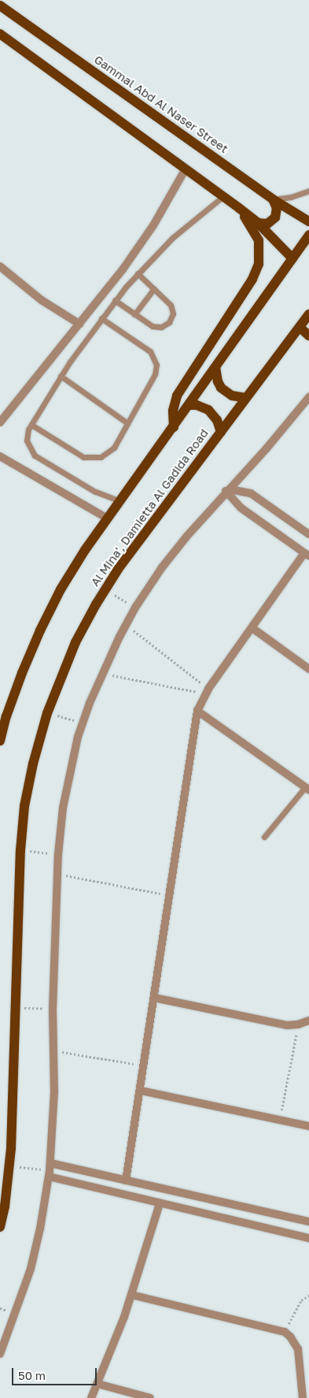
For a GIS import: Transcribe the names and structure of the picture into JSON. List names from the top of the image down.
{
  "streets": {
    "main road": ["Gammal Abd Al Naser Street", "Al Mina', Damietta Al Gadida Road"]
  },
  "scale_bar": "50 m"
}
